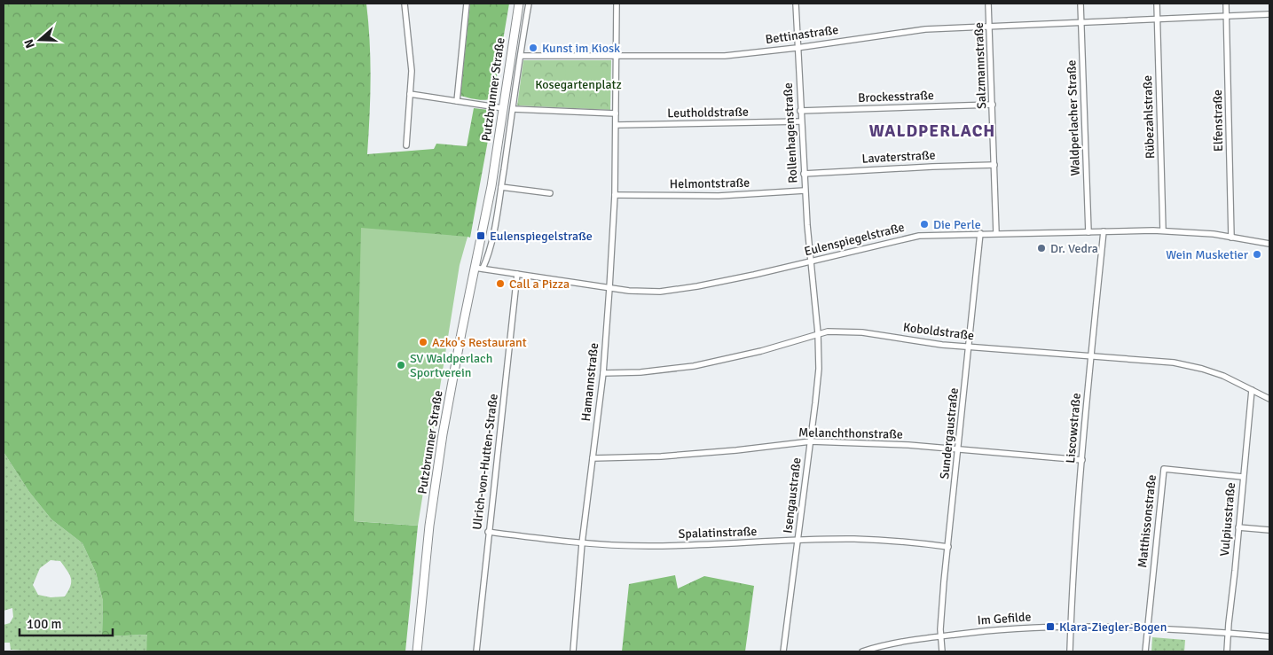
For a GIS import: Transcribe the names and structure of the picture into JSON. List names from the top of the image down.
{
  "streets": {
    "main road": ["Putzbrunner Straße"],
    "street": [
      "Bettinastraße",
      "Salzmannstraße",
      "Brockesstraße",
      "Leutholdstraße",
      "Rübezahlstraße",
      "Waldperlacher Straße",
      "Elfenstraße",
      "Rollenhagenstraße",
      "Lavaterstraße",
      "Helmontstraße",
      "Eulenspiegelstraße",
      "Koboldstraße",
      "Hamannstraße",
      "Liscowstraße",
      "Melanchthonstraße",
      "Sundergaustraße",
      "Ulrich-von-Hutten-Straße",
      "Isengaustraße",
      "Vulpiusstraße",
      "Matthissonstraße",
      "Spalatinstraße",
      "Im Gefilde"
    ]
  },
  "crossings": [
    ["Bettinastraße", "Salzmannstraße"],
    ["Bettinastraße", "Rübezahlstraße"],
    ["Bettinastraße", "Waldperlacher Straße"],
    ["Bettinastraße", "Elfenstraße"],
    ["Bettinastraße", "Rollenhagenstraße"],
    ["Salzmannstraße", "Brockesstraße"],
    ["Salzmannstraße", "Lavaterstraße"],
    ["Salzmannstraße", "Eulenspiegelstraße"],
    ["Putzbrunner Straße", "Eulenspiegelstraße"],
    ["Brockesstraße", "Rollenhagenstraße"],
    ["Leutholdstraße", "Rollenhagenstraße"],
    ["Leutholdstraße", "Hamannstraße"],
    ["Rübezahlstraße", "Eulenspiegelstraße"],
    ["Waldperlacher Straße", "Eulenspiegelstraße"],
    ["Elfenstraße", "Eulenspiegelstraße"],
    ["Rollenhagenstraße", "Lavaterstraße"],
    ["Rollenhagenstraße", "Helmontstraße"],
    ["Rollenhagenstraße", "Eulenspiegelstraße"],
    ["Rollenhagenstraße", "Isengaustraße"],
    ["Helmontstraße", "Hamannstraße"],
    ["Eulenspiegelstraße", "Hamannstraße"],
    ["Eulenspiegelstraße", "Liscowstraße"],
    ["Eulenspiegelstraße", "Sundergaustraße"],
    ["Eulenspiegelstraße", "Ulrich-von-Hutten-Straße"],
    ["Eulenspiegelstraße", "Isengaustraße"],
    ["Koboldstraße", "Hamannstraße"],
    ["Koboldstraße", "Liscowstraße"],
    ["Koboldstraße", "Sundergaustraße"],
    ["Koboldstraße", "Isengaustraße"],
    ["Koboldstraße", "Vulpiusstraße"],
    ["Hamannstraße", "Melanchthonstraße"],
    ["Hamannstraße", "Spalatinstraße"],
    ["Liscowstraße", "Melanchthonstraße"],
    ["Liscowstraße", "Im Gefilde"],
    ["Melanchthonstraße", "Sundergaustraße"],
    ["Melanchthonstraße", "Isengaustraße"],
    ["Sundergaustraße", "Spalatinstraße"],
    ["Sundergaustraße", "Im Gefilde"],
    ["Ulrich-von-Hutten-Straße", "Spalatinstraße"],
    ["Isengaustraße", "Spalatinstraße"],
    ["Vulpiusstraße", "Matthissonstraße"],
    ["Vulpiusstraße", "Im Gefilde"],
    ["Matthissonstraße", "Im Gefilde"]
  ],
  "districts": ["WALDPERLACH"],
  "parks": ["Kosegartenplatz"],
  "places": {
    "other": [
      "Kunst im Kiosk",
      "Die Perle",
      "Dr. Vedra",
      "Wein Musketier",
      "Call a Pizza",
      "Azko's Restaurant",
      "SV Waldperlach Sportverein"
    ],
    "transit": ["Eulenspiegelstraße", "Klara-Ziegler-Bogen"]
  },
  "scale_bar": "100 m",
  "north": "left"
}
